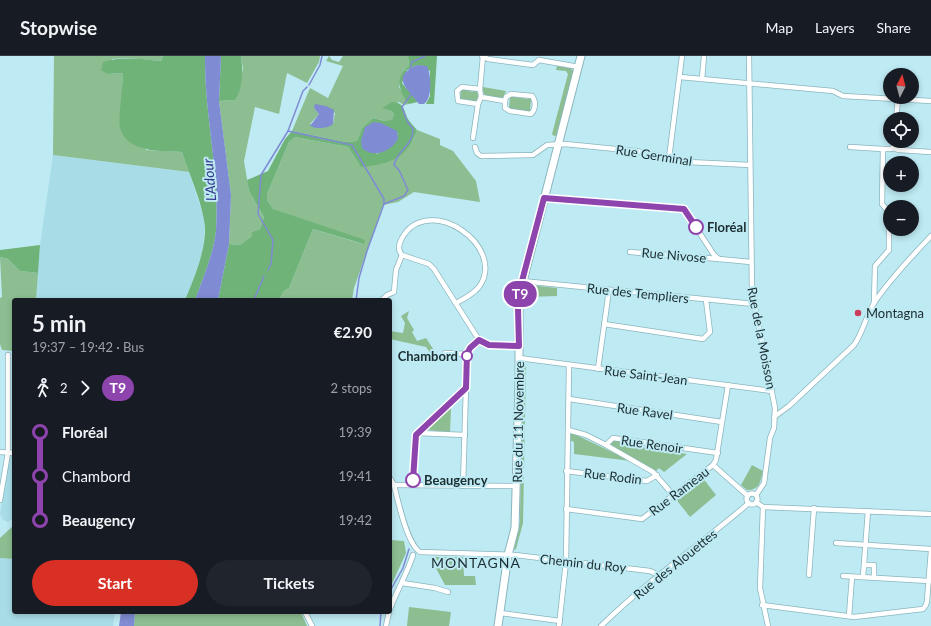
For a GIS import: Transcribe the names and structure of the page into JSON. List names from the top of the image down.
{
  "streets": {
    "street": [
      "Rue Germinal",
      "Rue Nivose",
      "Rue des Templiers",
      "Rue de la Moisson",
      "Rue Saint-Jean",
      "Rue Ravel",
      "Rue du 11 Novembre",
      "Rue Renoir",
      "Rue Rodin",
      "Rue Rameau",
      "Chemin du Roy",
      "Rue des Alouettes"
    ]
  },
  "crossings": [
    ["Rue Germinal", "Rue de la Moisson"],
    ["Rue Germinal", "Rue du 11 Novembre"],
    ["Rue Nivose", "Rue de la Moisson"],
    ["Rue des Templiers", "Rue de la Moisson"],
    ["Rue des Templiers", "Rue du 11 Novembre"],
    ["Rue de la Moisson", "Rue Saint-Jean"],
    ["Rue de la Moisson", "Rue des Alouettes"],
    ["Rue Saint-Jean", "Rue du 11 Novembre"],
    ["Rue Saint-Jean", "Rue Rameau"],
    ["Rue Ravel", "Rue Rameau"],
    ["Rue du 11 Novembre", "Chemin du Roy"],
    ["Rue Renoir", "Rue Rameau"],
    ["Chemin du Roy", "Rue des Alouettes"]
  ],
  "districts": ["MONTAGNA"],
  "water": ["L'Adour"],
  "places": [
    "Floréal",
    "Montagna",
    "Chambord",
    "Beaugency"
  ],
  "lines": ["bus line T9"],
  "north": "top",
  "page": {
    "header": "Stopwise",
    "nav": ["Map", "Layers", "Share"],
    "on_map": "T9",
    "map_buttons": ["+", "−"],
    "heading": ["5 min", "19:37 – 19:42 · Bus", "€2.90"],
    "legs": ["2", "T9", "2 stops"],
    "list": [
      {
        "name": "Floréal",
        "value": "19:39"
      },
      {
        "name": "Chambord",
        "value": "19:41"
      },
      {
        "name": "Beaugency",
        "value": "19:42"
      }
    ],
    "buttons": ["Start", "Tickets"]
  }
}
